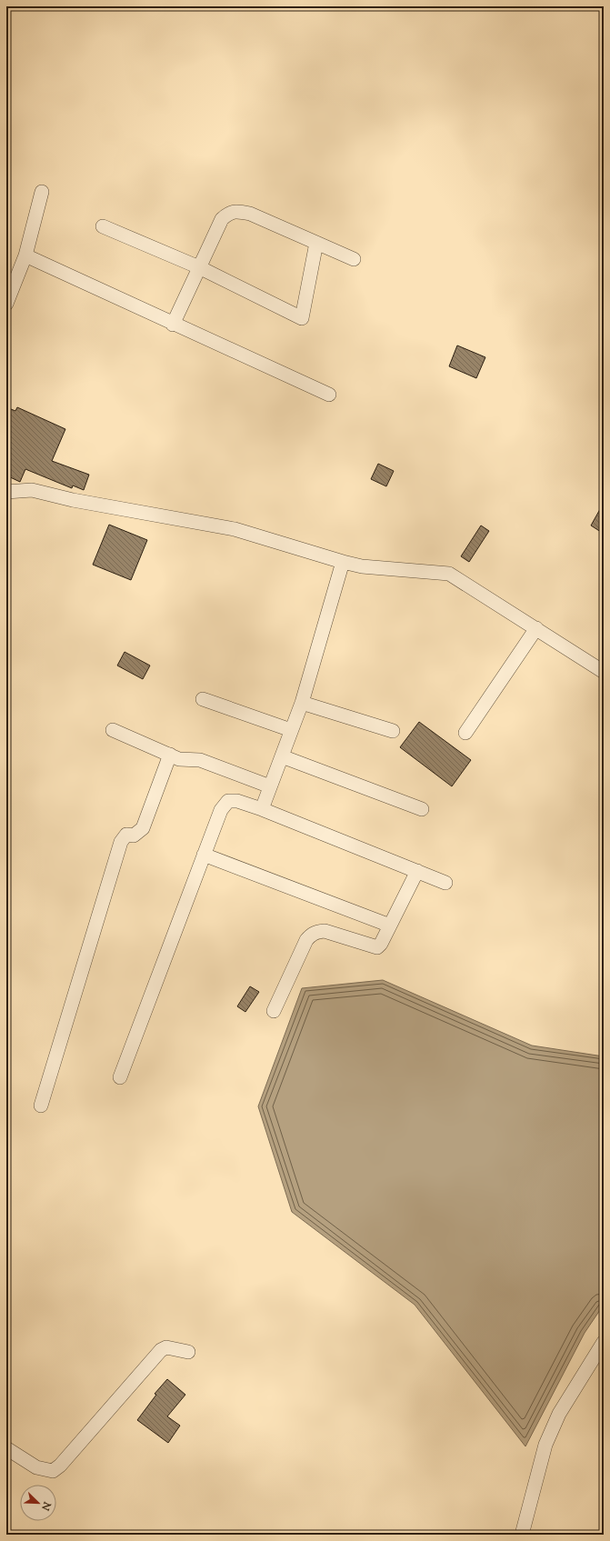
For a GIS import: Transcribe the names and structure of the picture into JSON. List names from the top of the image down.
{
  "north": "bottom right"
}
